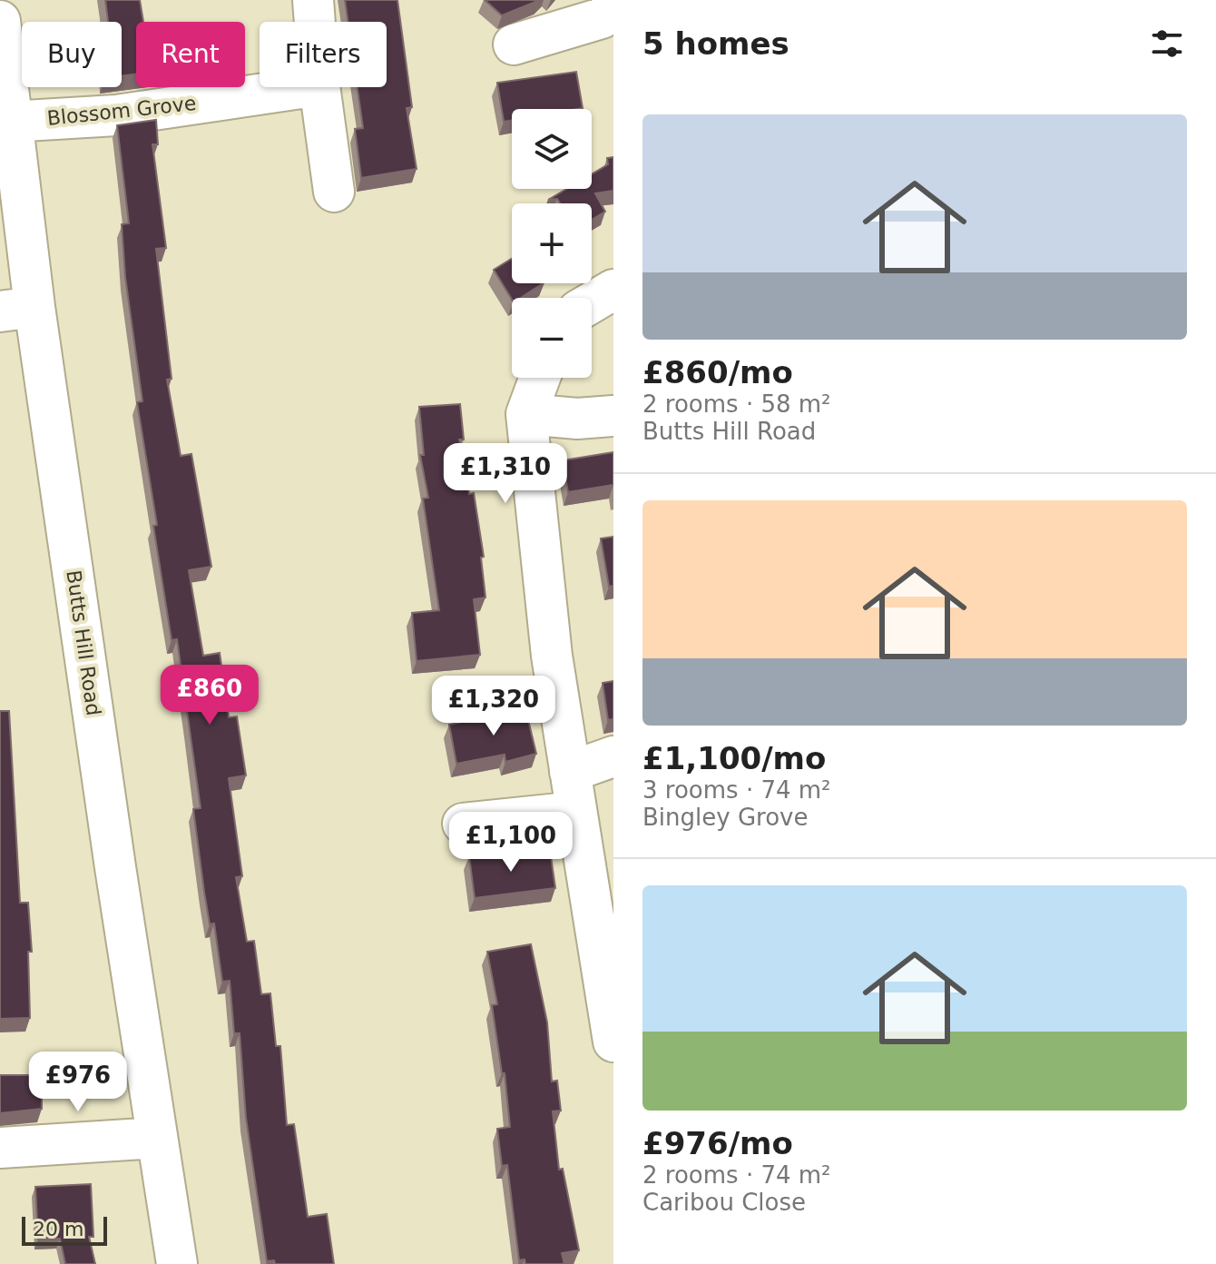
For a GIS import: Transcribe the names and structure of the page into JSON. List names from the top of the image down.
{
  "streets": {
    "street": ["Blossom Grove", "Butts Hill Road"]
  },
  "crossings": [
    ["Blossom Grove", "Butts Hill Road"]
  ],
  "scale_bar": "20 m",
  "page": {
    "heading": "5 homes",
    "chip": ["Buy", "Rent", "Filters"],
    "list": [
      {
        "name": "£860/mo",
        "note": "2 rooms · 58 m² · Butts Hill Road"
      },
      {
        "name": "£1,100/mo",
        "note": "3 rooms · 74 m² · Bingley Grove"
      },
      {
        "name": "£976/mo",
        "note": "2 rooms · 74 m² · Caribou Close"
      }
    ],
    "map_buttons": ["+", "−"],
    "price": [
      "£1,310",
      "£860",
      "£1,320",
      "£1,100",
      "£976"
    ],
    "scale": "20 m"
  }
}
